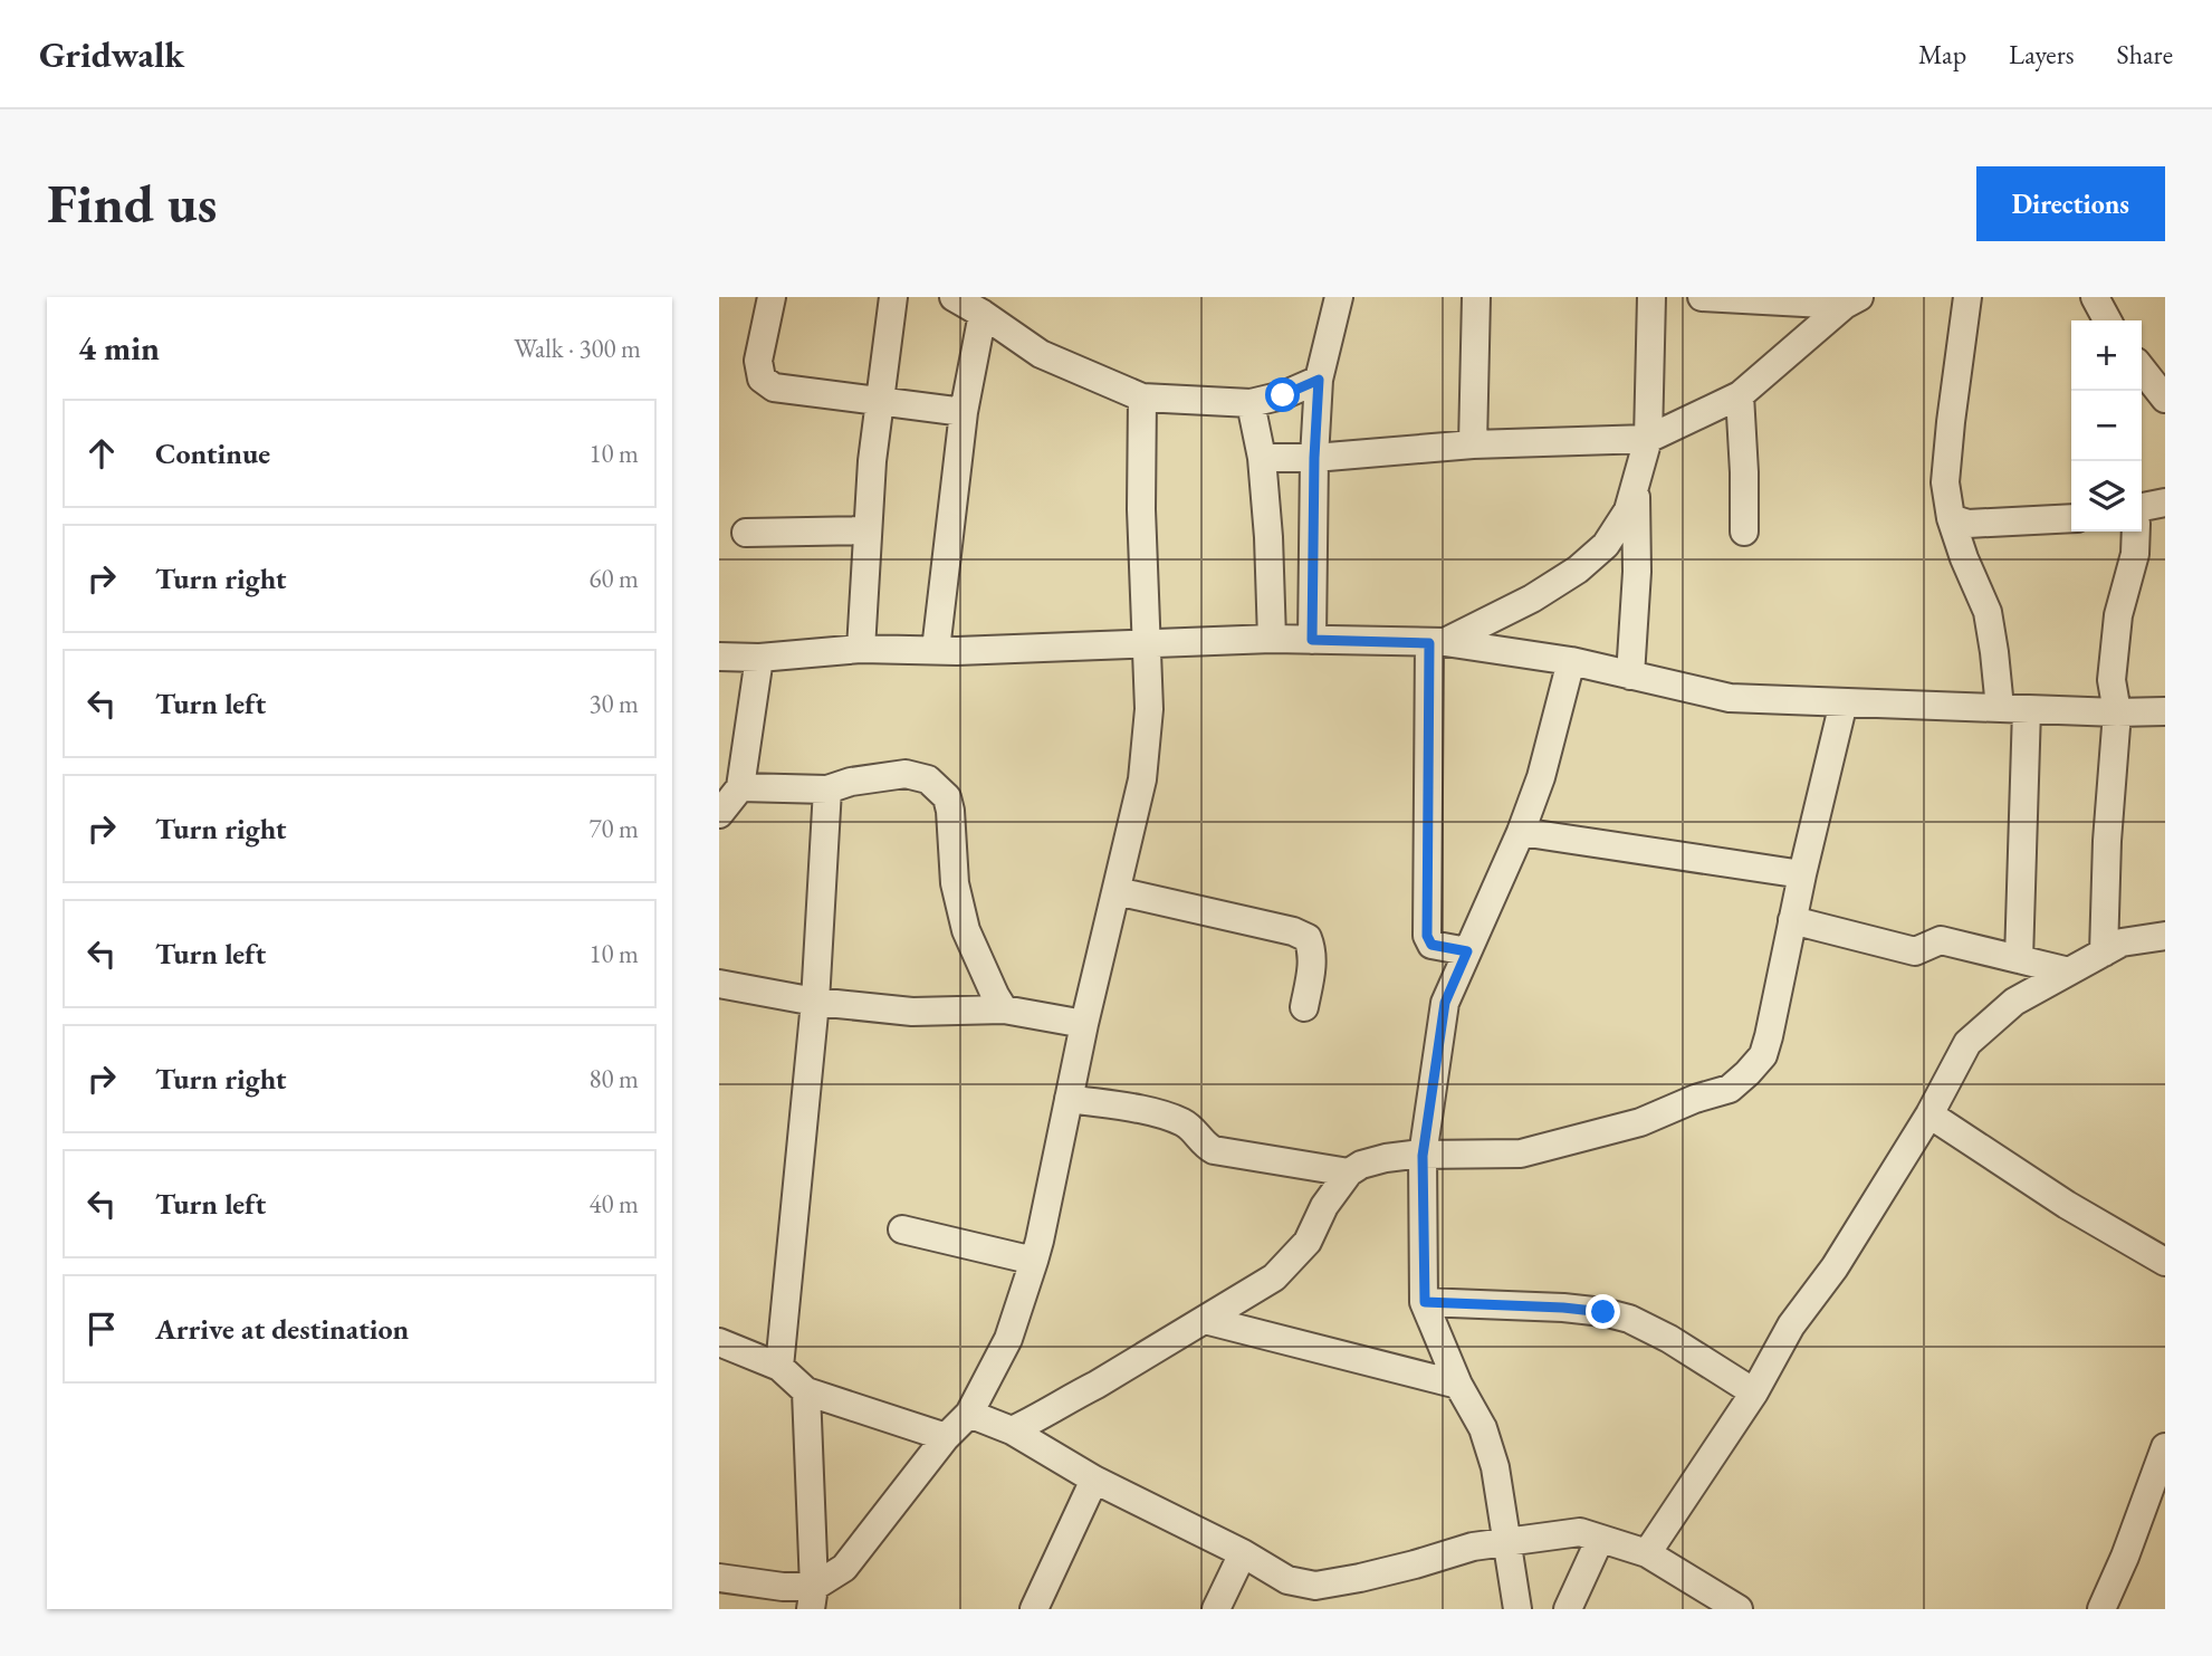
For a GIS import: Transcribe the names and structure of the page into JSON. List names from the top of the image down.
{
  "page": {
    "header": "Gridwalk",
    "nav": ["Map", "Layers", "Share"],
    "buttons": "Directions",
    "title": "Find us",
    "heading": ["4 min", "Walk · 300 m"],
    "map_buttons": ["+", "−"],
    "list": [
      ["Continue", "10 m"],
      ["Turn right", "60 m"],
      ["Turn left", "30 m"],
      ["Turn right", "70 m"],
      ["Turn left", "10 m"],
      ["Turn right", "80 m"],
      ["Turn left", "40 m"],
      "Arrive at destination"
    ]
  }
}
